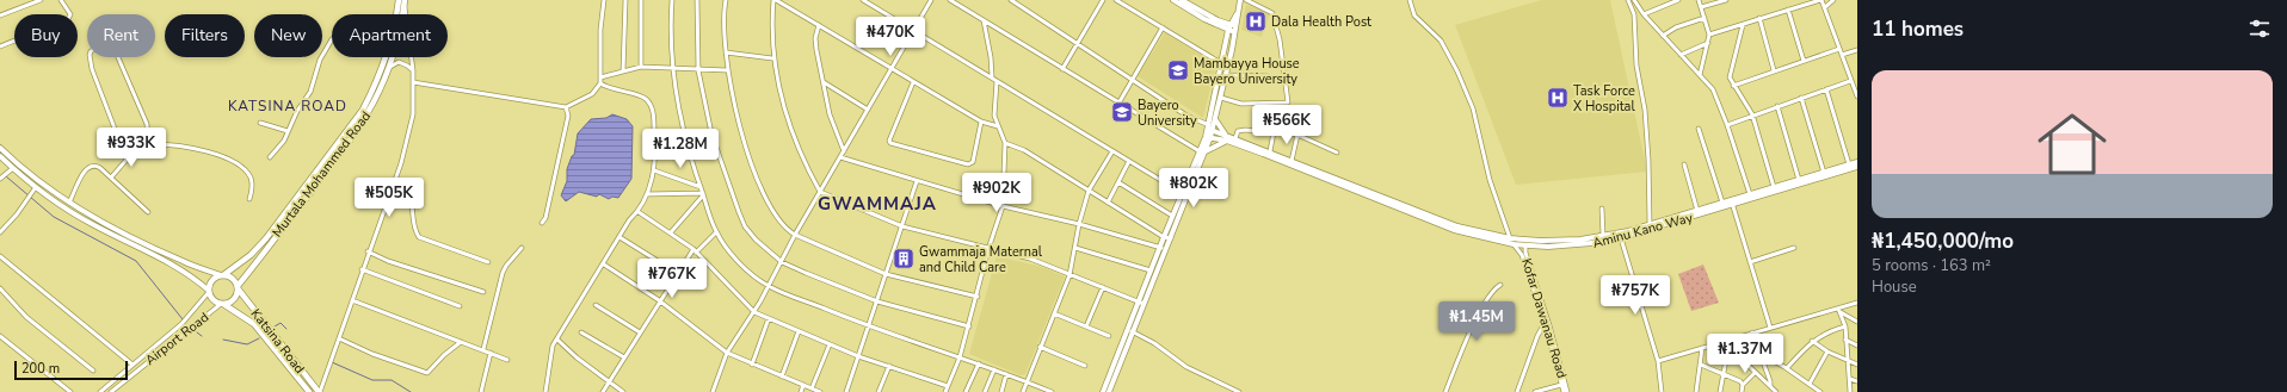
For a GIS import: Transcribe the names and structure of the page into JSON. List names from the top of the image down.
{
  "streets": {
    "highway": ["Murtala Mohammed Road", "Katsina Road"],
    "main road": ["Aminu Kano Way"],
    "street": ["Kofar Dawanau Road", "Airport Road"]
  },
  "crossings": [
    ["Murtala Mohammed Road", "Airport Road"],
    ["Murtala Mohammed Road", "Katsina Road"],
    ["Aminu Kano Way", "Kofar Dawanau Road"],
    ["Airport Road", "Katsina Road"]
  ],
  "districts": ["KATSINA ROAD", "GWAMMAJA"],
  "places": {
    "hospital": ["Dala Health Post", "Task Force X Hospital"],
    "school or university": ["Mambayya House Bayero University", "Bayero University"],
    "building": ["Gwammaja Maternal and Child Care"]
  },
  "scale_bar": "200 m",
  "page": {
    "heading": "11 homes",
    "chip": [
      "Buy",
      "Rent",
      "Filters",
      "New",
      "Apartment"
    ],
    "price": [
      "₦470K",
      "₦566K",
      "₦933K",
      "₦1.28M",
      "₦802K",
      "₦902K",
      "₦505K",
      "₦767K",
      "₦757K",
      "₦1.45M",
      "₦1.37M"
    ],
    "list": [
      {
        "name": "₦1,450,000/mo",
        "note": "5 rooms · 163 m² · House"
      }
    ],
    "scale": "200 m"
  }
}
